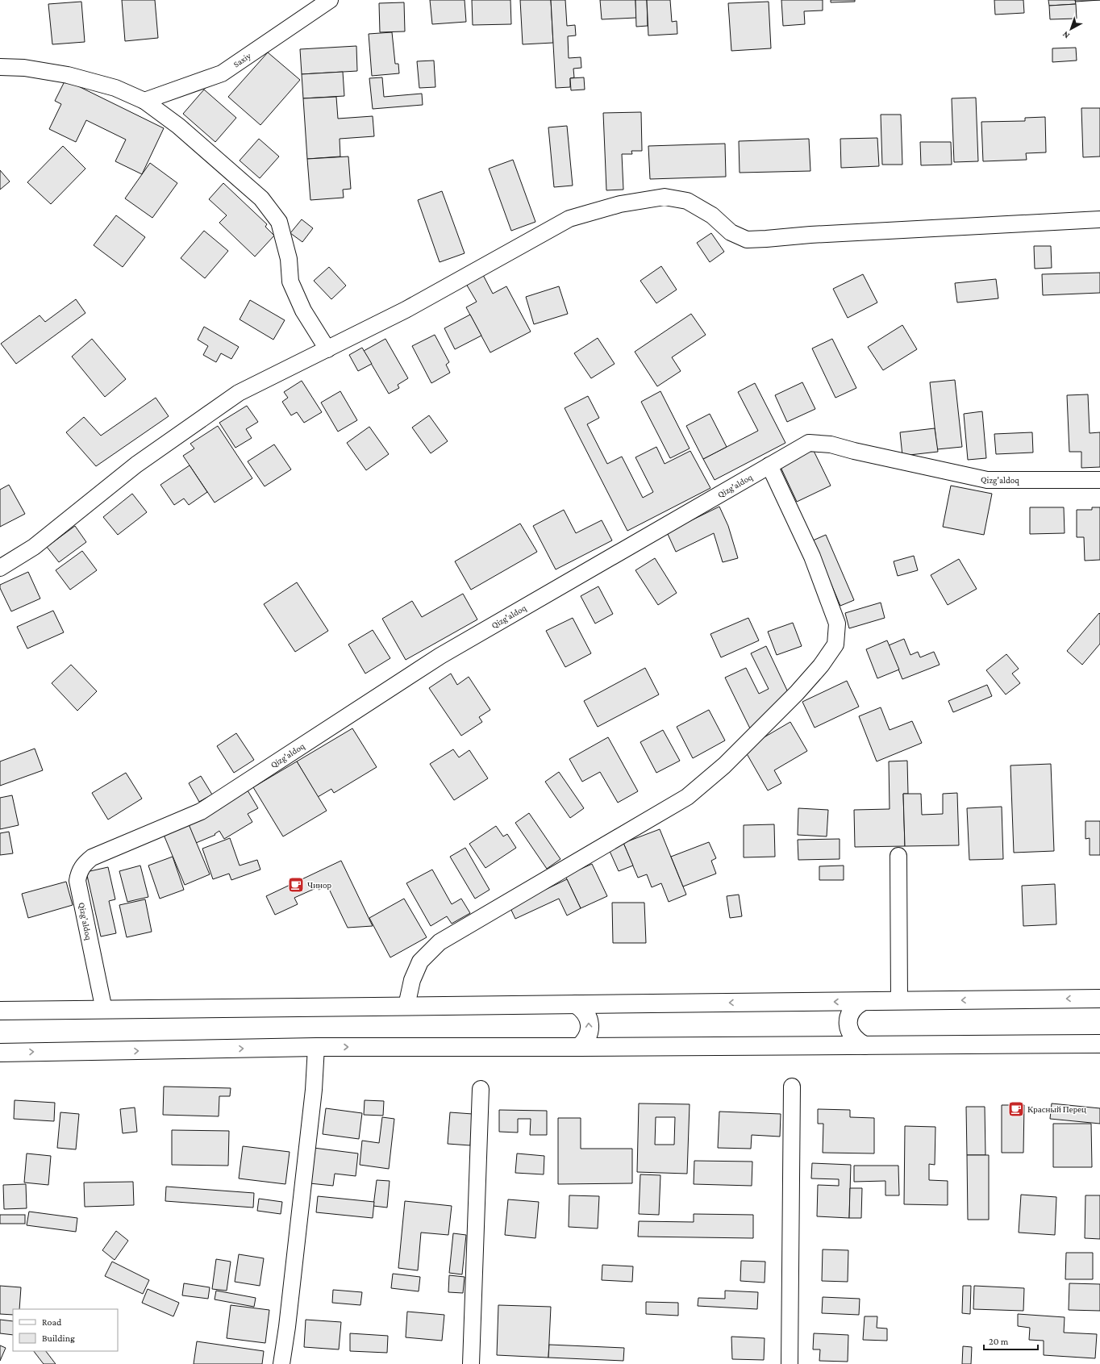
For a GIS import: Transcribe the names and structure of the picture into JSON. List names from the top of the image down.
{
  "streets": {
    "street": ["Saxiy", "Qizg'aldoq"]
  },
  "places": {
    "cafe": ["Чинор", "Красный Перец"]
  },
  "legend": ["Road", "Building"],
  "scale_bar": "20 m",
  "north": "bottom left"
}
